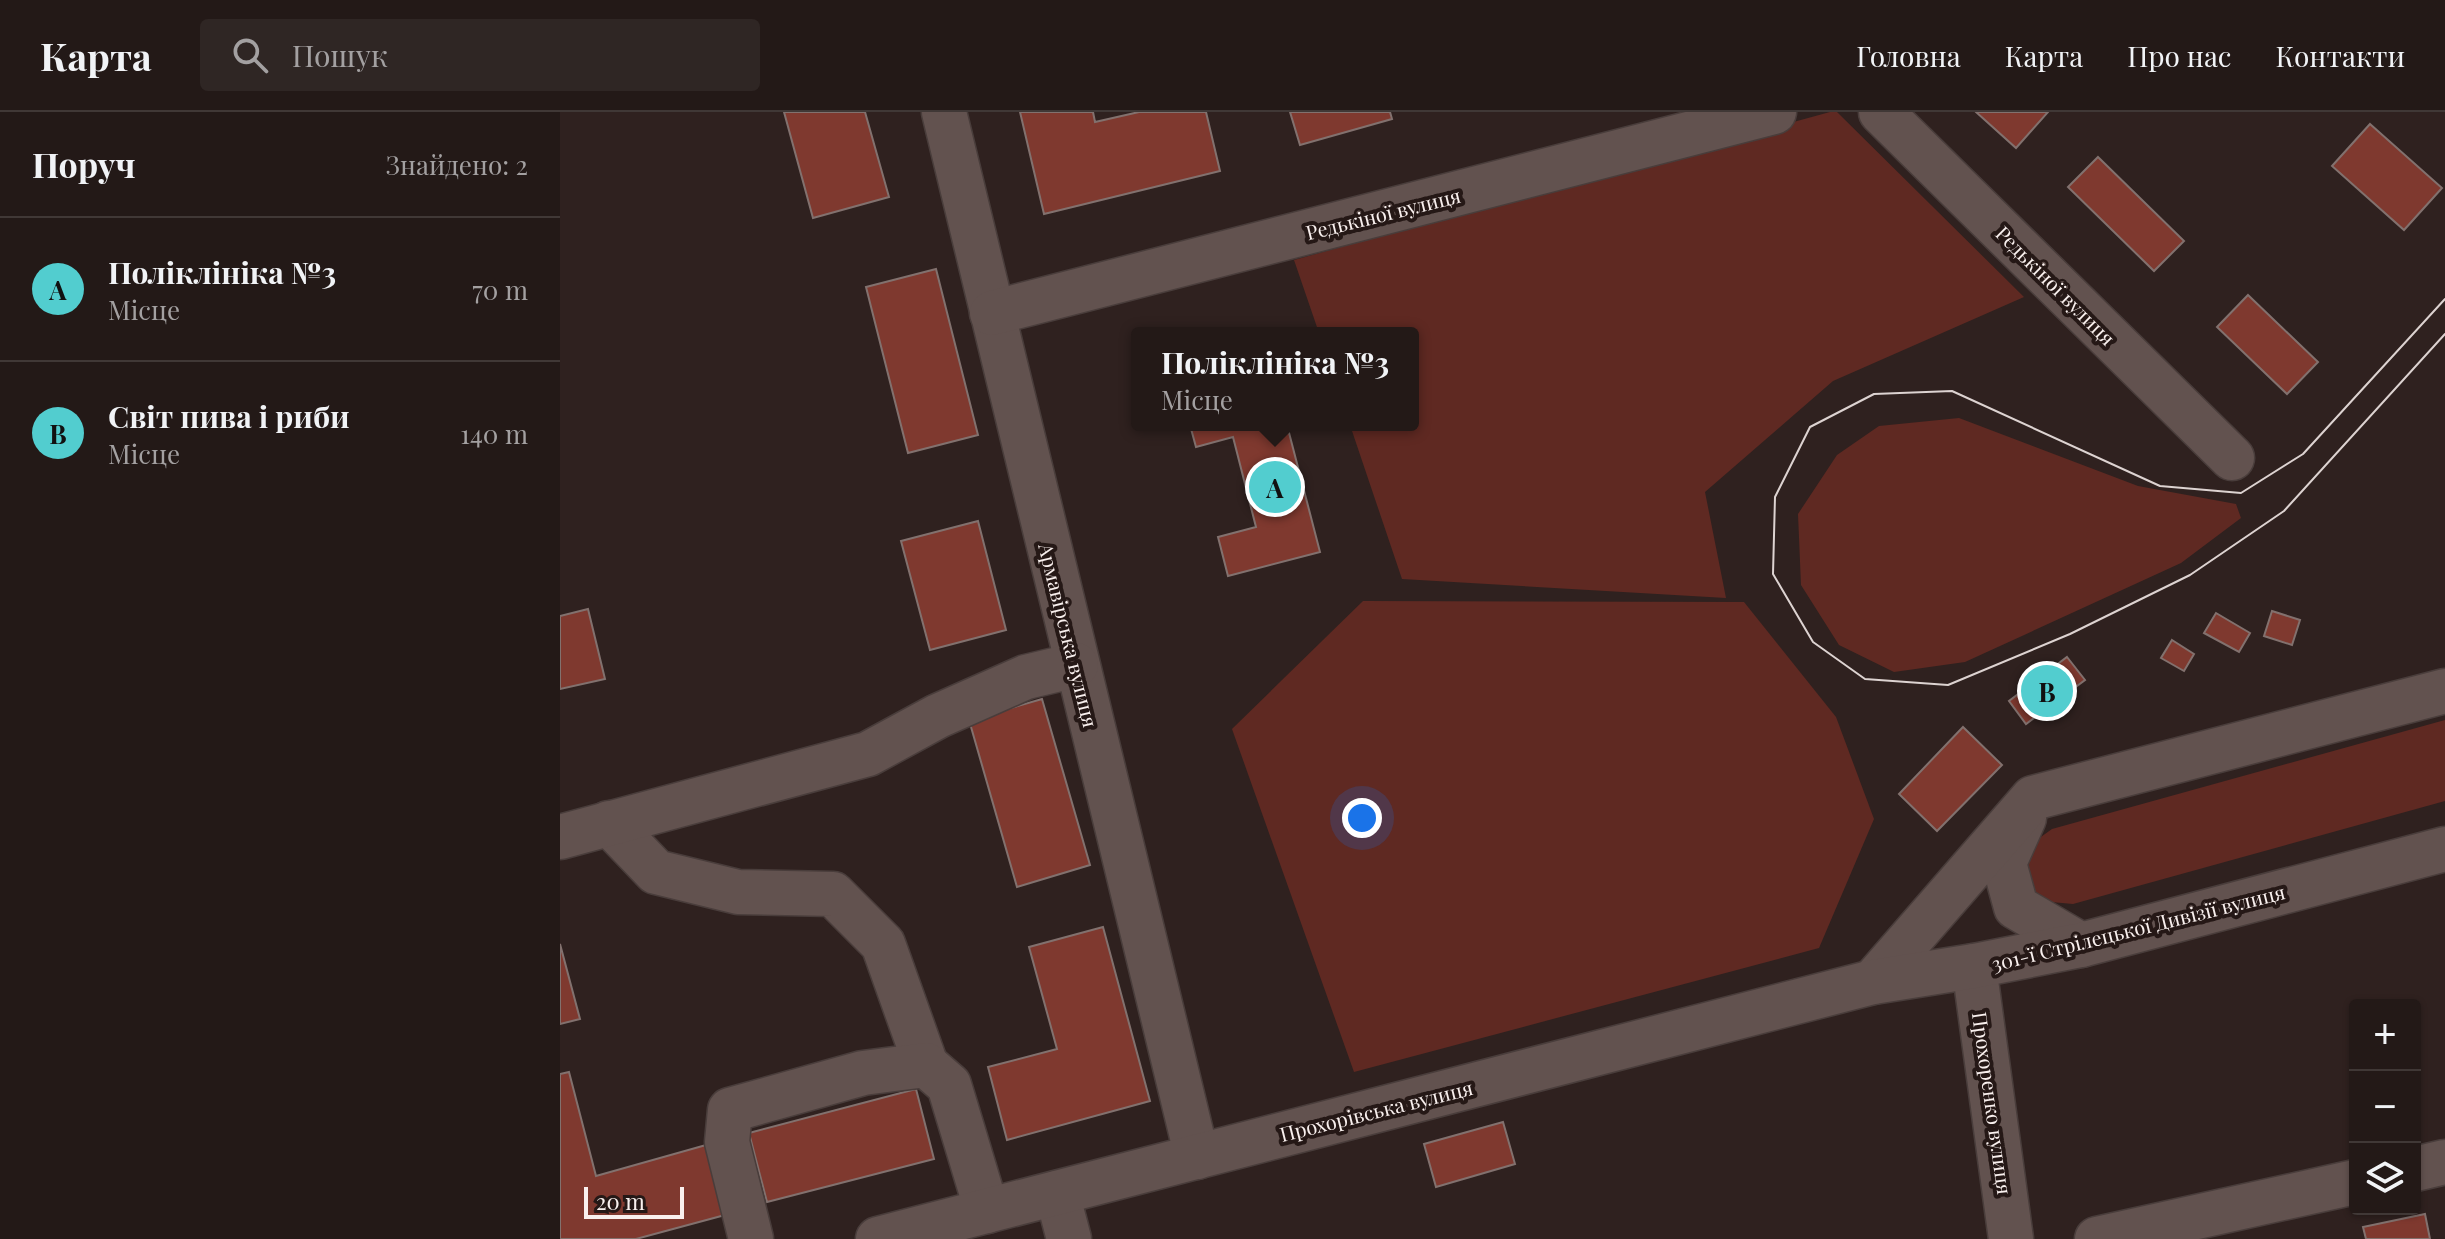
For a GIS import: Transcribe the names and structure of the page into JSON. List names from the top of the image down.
{
  "streets": {
    "street": [
      "Редькіної вулиця",
      "Армавірська вулиця",
      "301-ї Стрілецької Дивізії вулиця",
      "Прохоренко вулиця",
      "Прохорівська вулиця"
    ]
  },
  "crossings": [
    ["Редькіної вулиця", "Армавірська вулиця"],
    ["Армавірська вулиця", "Прохорівська вулиця"],
    ["301-ї Стрілецької Дивізії вулиця", "Прохоренко вулиця"],
    ["301-ї Стрілецької Дивізії вулиця", "Прохорівська вулиця"]
  ],
  "scale_bar": "20 m",
  "page": {
    "header": "Карта",
    "search": "Пошук",
    "nav": [
      "Головна",
      "Карта",
      "Про нас",
      "Контакти"
    ],
    "heading": ["Поруч", "Знайдено: 2"],
    "list": [
      {
        "mark": "A",
        "name": "Поліклініка №3",
        "note": "Місце",
        "value": "70 m"
      },
      {
        "mark": "B",
        "name": "Світ пива і риби",
        "note": "Місце",
        "value": "140 m"
      }
    ],
    "popup": ["Поліклініка №3", "Місце"],
    "pins": ["A", "B"],
    "map_buttons": ["+", "−"],
    "scale": "20 m"
  }
}
